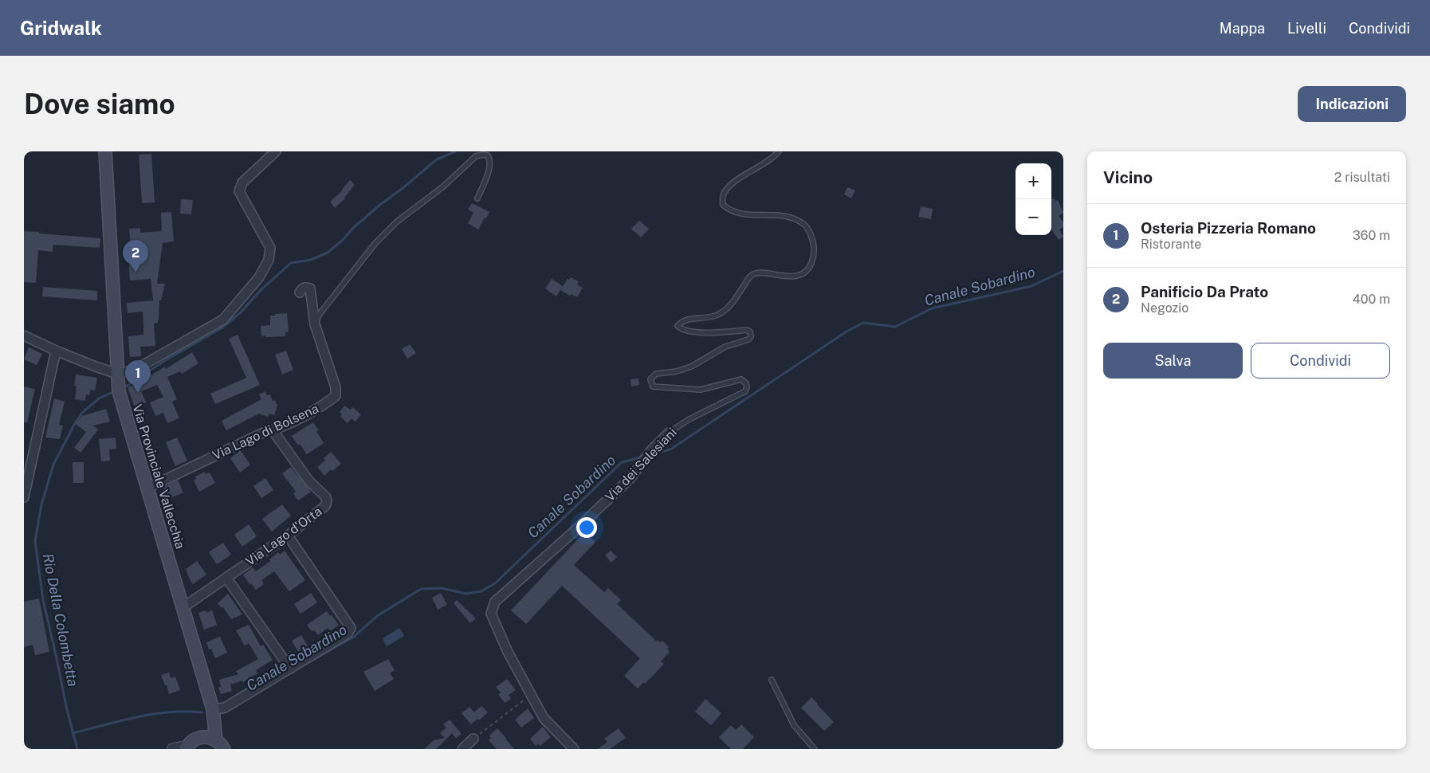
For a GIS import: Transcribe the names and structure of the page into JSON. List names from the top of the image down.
{
  "streets": {
    "main road": ["Via Provinciale Vallecchia"],
    "street": ["Via Lago di Bolsena", "Via dei Salesiani", "Via Lago d'Orta"]
  },
  "crossings": [
    ["Via Lago di Bolsena", "Via Provinciale Vallecchia"],
    ["Via Lago di Bolsena", "Via Lago d'Orta"],
    ["Via Provinciale Vallecchia", "Via Lago d'Orta"]
  ],
  "water": ["Canale Sobardino", "Rio Della Colombetta"],
  "page": {
    "header": "Gridwalk",
    "nav": ["Mappa", "Livelli", "Condividi"],
    "buttons": [
      "Indicazioni",
      ["Salva", "Condividi"]
    ],
    "title": "Dove siamo",
    "heading": ["Vicino", "2 risultati"],
    "map_buttons": ["+", "−"],
    "list": [
      {
        "mark": "1",
        "name": "Osteria Pizzeria Romano",
        "note": "Ristorante",
        "value": "360 m"
      },
      {
        "mark": "2",
        "name": "Panificio Da Prato",
        "note": "Negozio",
        "value": "400 m"
      }
    ],
    "pins": ["2", "1"]
  }
}
